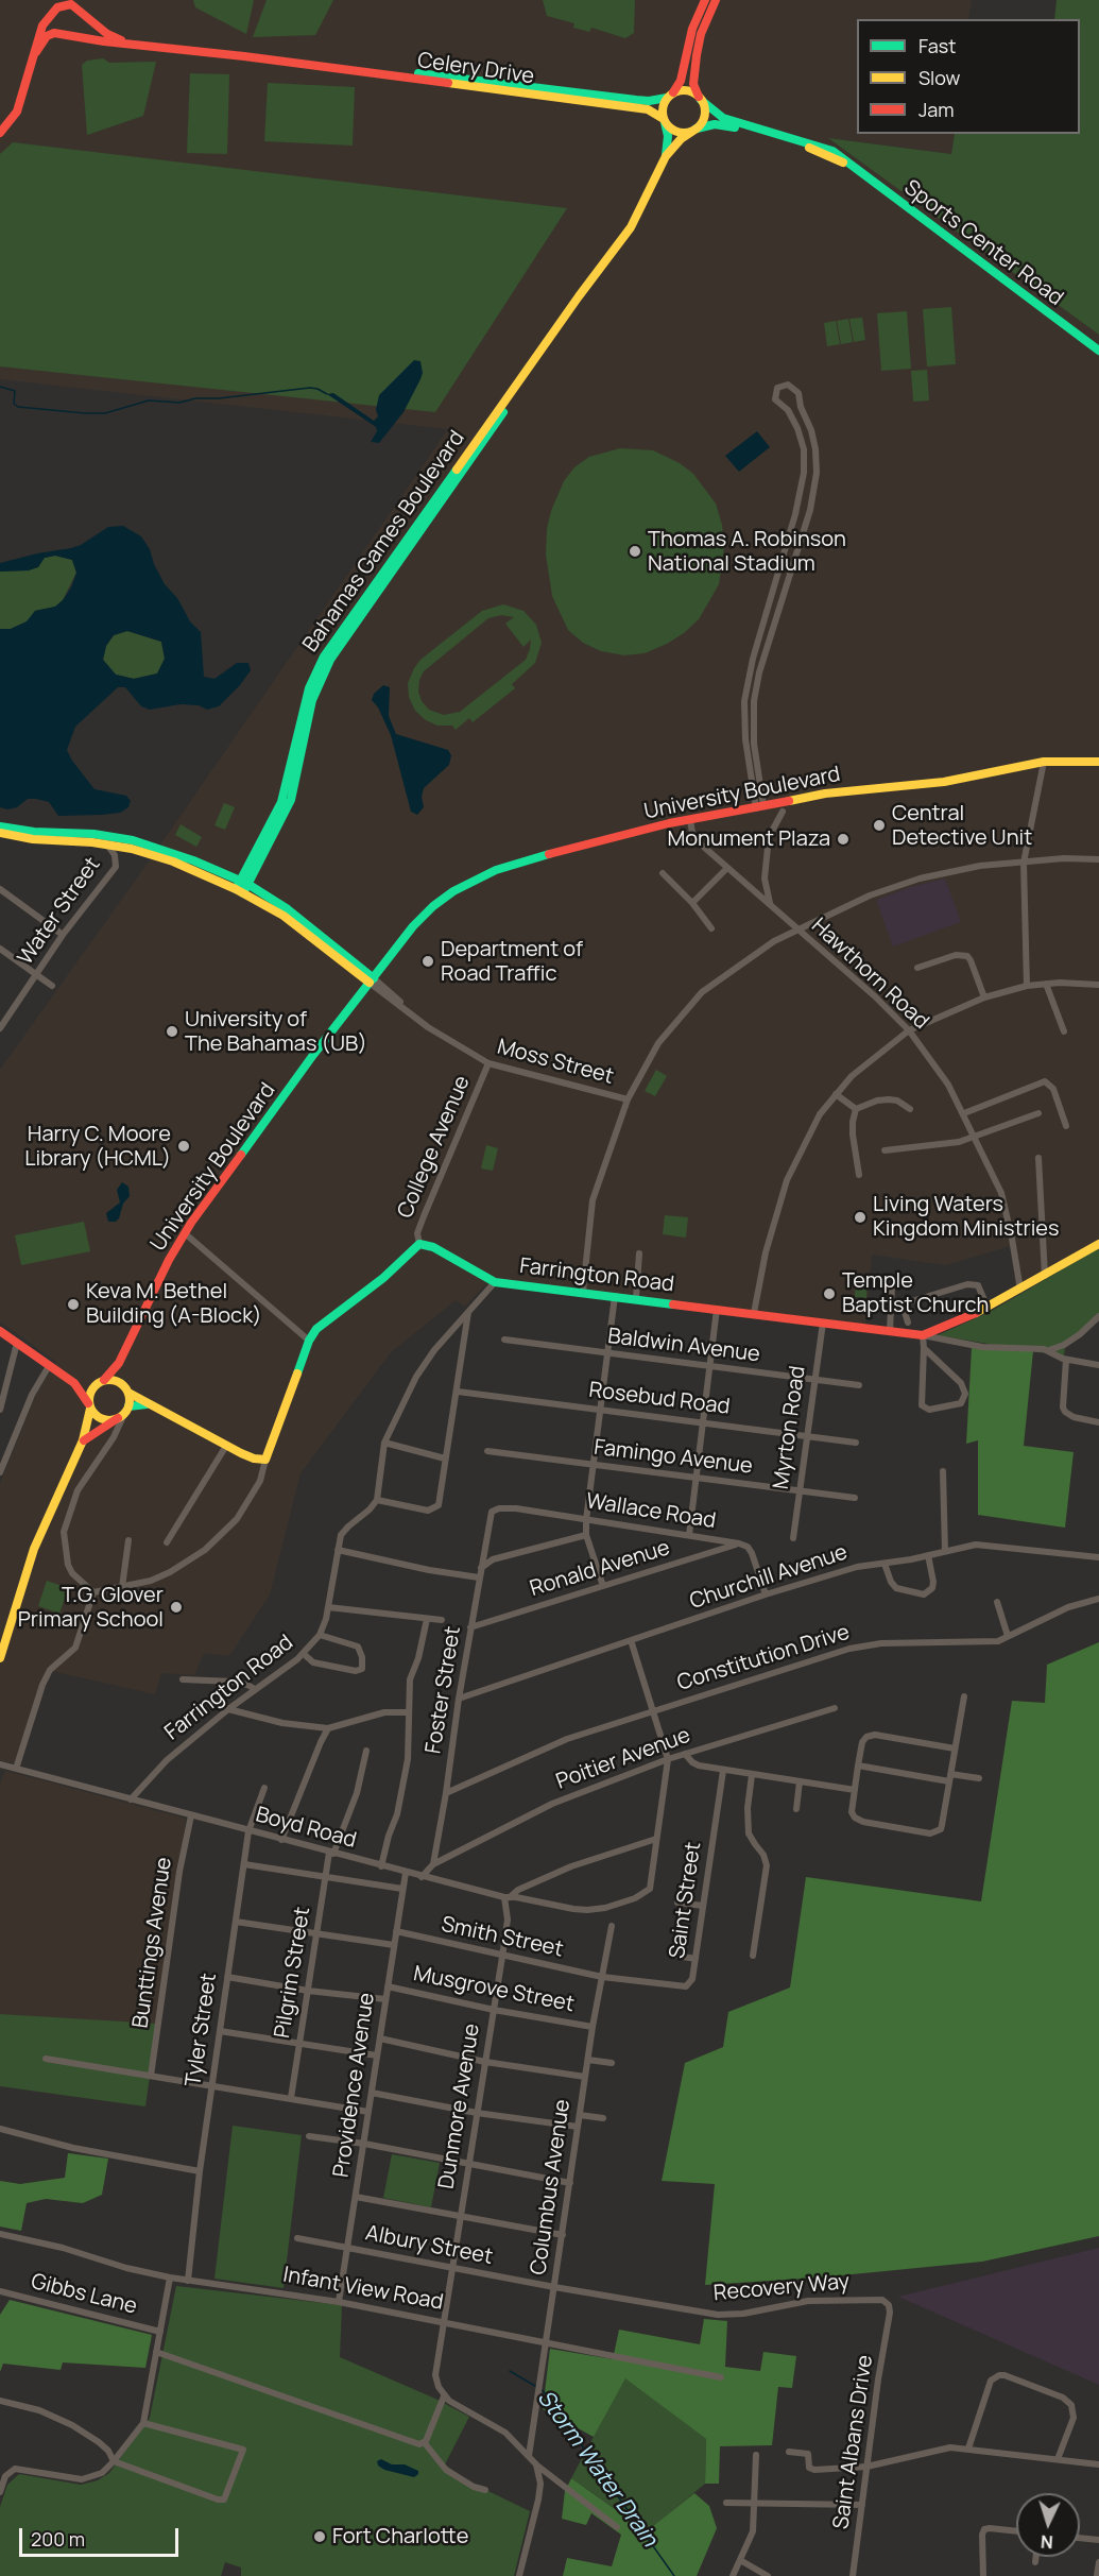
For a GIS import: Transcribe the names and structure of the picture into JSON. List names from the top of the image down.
{
  "streets": {
    "main road": [
      "Celery Drive",
      "Sports Center Road",
      "Bahamas Games Boulevard",
      "University Boulevard",
      "Farrington Road"
    ],
    "street": [
      "Water Street",
      "Hawthorn Road",
      "Moss Street",
      "College Avenue",
      "Baldwin Avenue",
      "Rosebud Road",
      "Myrton Road",
      "Famingo Avenue",
      "Wallace Road",
      "Ronald Avenue",
      "Churchill Avenue",
      "Constitution Drive",
      "Foster Street",
      "Poitier Avenue",
      "Boyd Road",
      "Saint Street",
      "Smith Street",
      "Bunttings Avenue",
      "Pilgrim Street",
      "Musgrove Street",
      "Tyler Street",
      "Providence Avenue",
      "Dunmore Avenue",
      "Columbus Avenue",
      "Albury Street",
      "Recovery Way",
      "Infant View Road",
      "Gibbs Lane",
      "Saint Albans Drive"
    ]
  },
  "crossings": [
    ["Celery Drive", "Sports Center Road"],
    ["Celery Drive", "Bahamas Games Boulevard"],
    ["Sports Center Road", "Bahamas Games Boulevard"],
    ["University Boulevard", "Hawthorn Road"],
    ["University Boulevard", "Moss Street"],
    ["Moss Street", "College Avenue"],
    ["Farrington Road", "Myrton Road"],
    ["Farrington Road", "Boyd Road"],
    ["Baldwin Avenue", "Myrton Road"],
    ["Rosebud Road", "Myrton Road"],
    ["Myrton Road", "Famingo Avenue"],
    ["Wallace Road", "Ronald Avenue"],
    ["Wallace Road", "Churchill Avenue"],
    ["Wallace Road", "Foster Street"],
    ["Ronald Avenue", "Foster Street"],
    ["Churchill Avenue", "Foster Street"],
    ["Constitution Drive", "Foster Street"],
    ["Foster Street", "Poitier Avenue"],
    ["Boyd Road", "Bunttings Avenue"],
    ["Boyd Road", "Pilgrim Street"],
    ["Boyd Road", "Tyler Street"],
    ["Boyd Road", "Providence Avenue"],
    ["Boyd Road", "Dunmore Avenue"],
    ["Saint Street", "Smith Street"],
    ["Saint Street", "Columbus Avenue"],
    ["Smith Street", "Providence Avenue"],
    ["Smith Street", "Dunmore Avenue"],
    ["Smith Street", "Columbus Avenue"],
    ["Musgrove Street", "Providence Avenue"],
    ["Musgrove Street", "Dunmore Avenue"],
    ["Musgrove Street", "Columbus Avenue"],
    ["Tyler Street", "Infant View Road"],
    ["Providence Avenue", "Albury Street"],
    ["Providence Avenue", "Infant View Road"],
    ["Dunmore Avenue", "Albury Street"],
    ["Dunmore Avenue", "Infant View Road"],
    ["Columbus Avenue", "Albury Street"],
    ["Columbus Avenue", "Recovery Way"],
    ["Columbus Avenue", "Infant View Road"],
    ["Albury Street", "Recovery Way"],
    ["Recovery Way", "Saint Albans Drive"]
  ],
  "water": ["Storm Water Drain"],
  "places": [
    "Thomas A. Robinson National Stadium",
    "Central Detective Unit",
    "Monument Plaza",
    "Department of Road Traffic",
    "University of The Bahamas (UB)",
    "Harry C. Moore Library (HCML)",
    "Living Waters Kingdom Ministries",
    "Temple Baptist Church",
    "Keva M. Bethel Building (A-Block)",
    "T.G. Glover Primary School",
    "Fort Charlotte"
  ],
  "legend": ["Fast", "Slow", "Jam"],
  "scale_bar": "200 m",
  "north": "bottom"
}
